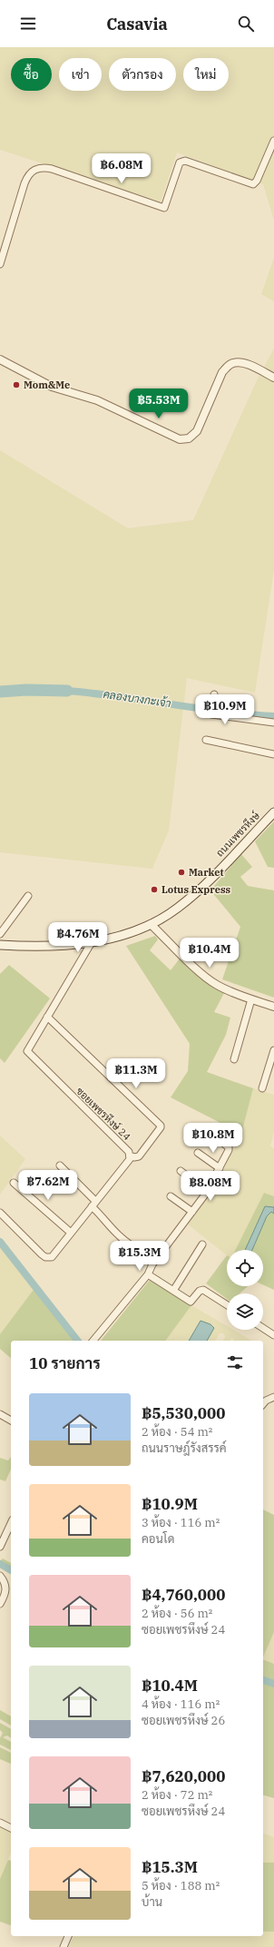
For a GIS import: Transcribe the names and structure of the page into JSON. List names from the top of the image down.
{
  "streets": {
    "main road": ["ถนนเพชรหึงษ์"],
    "street": ["ซอยเพชรหึงษ์ 24"]
  },
  "crossings": [
    ["ถนนเพชรหึงษ์", "ซอยเพชรหึงษ์ 24"]
  ],
  "water": ["คลองบางกะเจ้า"],
  "places": ["Mom&Me", "Market", "Lotus Express"],
  "page": {
    "header": "Casavia",
    "chip": [
      "ซื้อ",
      "เช่า",
      "ตัวกรอง",
      "ใหม่"
    ],
    "price": [
      "฿6.08M",
      "฿5.53M",
      "฿10.9M",
      "฿4.76M",
      "฿10.4M",
      "฿11.3M",
      "฿10.8M",
      "฿7.62M",
      "฿8.08M",
      "฿15.3M"
    ],
    "heading": "10 รายการ",
    "list": [
      {
        "name": "฿5,530,000",
        "note": "2 ห้อง · 54 m² · ถนนราษฎ์รังสรรค์"
      },
      {
        "name": "฿10.9M",
        "note": "3 ห้อง · 116 m² · คอนโด"
      },
      {
        "name": "฿4,760,000",
        "note": "2 ห้อง · 56 m² · ซอยเพชรหึงษ์ 24"
      },
      {
        "name": "฿10.4M",
        "note": "4 ห้อง · 116 m² · ซอยเพชรหึงษ์ 26"
      },
      {
        "name": "฿7,620,000",
        "note": "2 ห้อง · 72 m² · ซอยเพชรหึงษ์ 24"
      },
      {
        "name": "฿15.3M",
        "note": "5 ห้อง · 188 m² · บ้าน"
      }
    ]
  }
}
